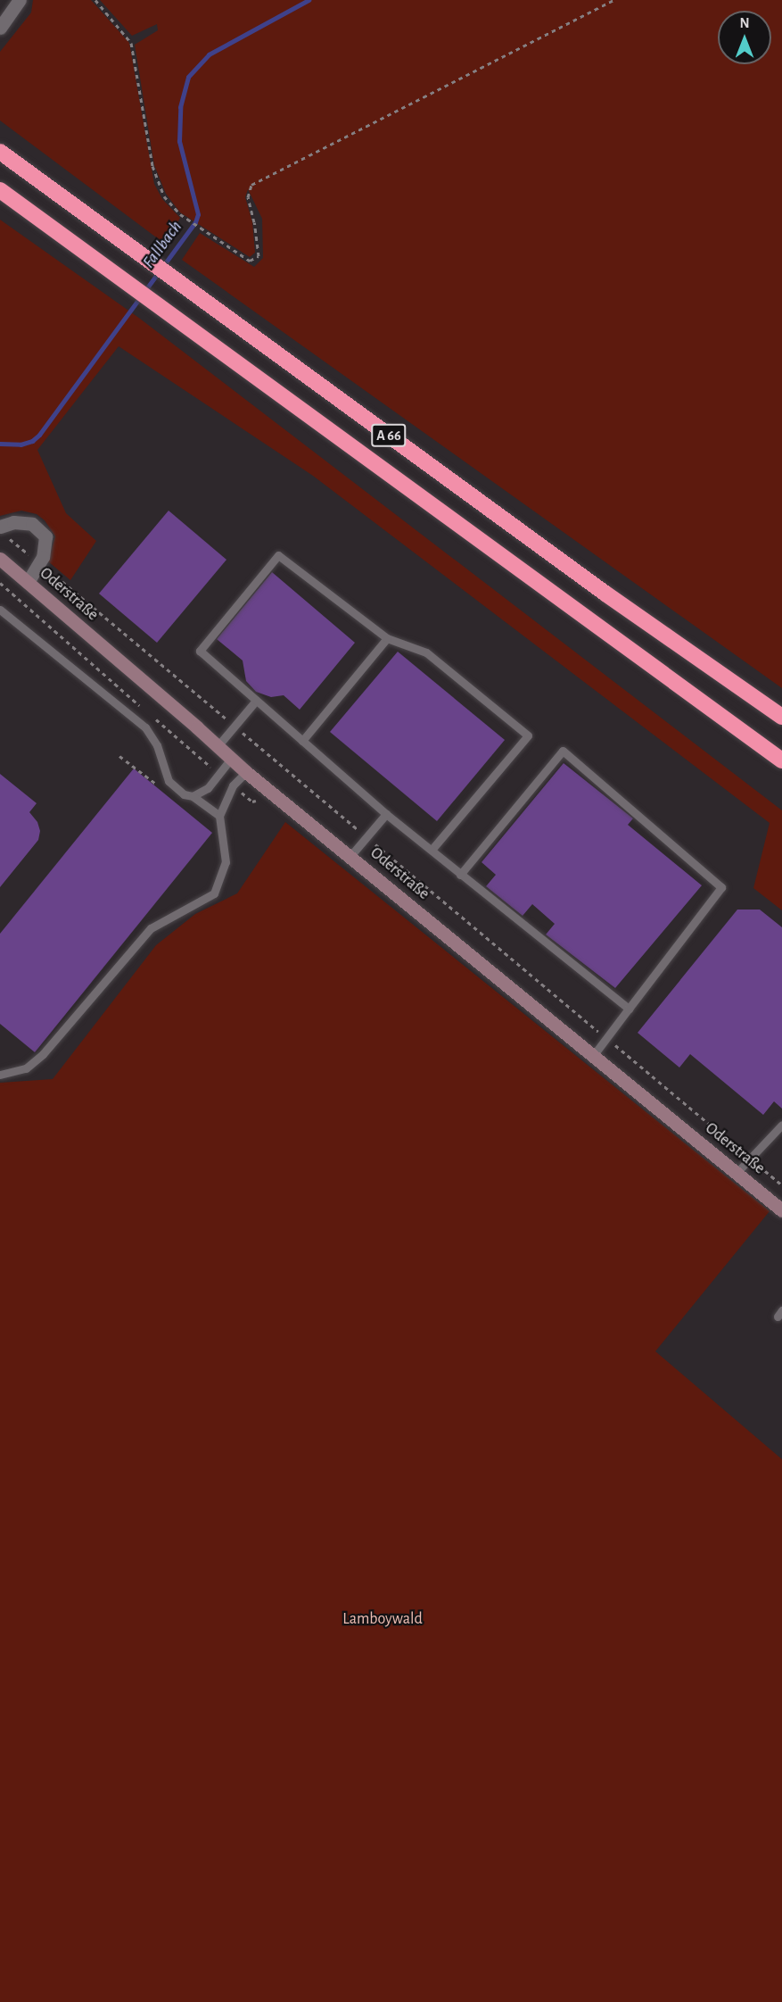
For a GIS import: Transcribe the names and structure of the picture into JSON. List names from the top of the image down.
{
  "streets": {
    "highway": ["A 66"],
    "street": ["Oderstraße"]
  },
  "water": ["Fallbach"],
  "parks": ["Lamboywald"],
  "north": "top"
}
